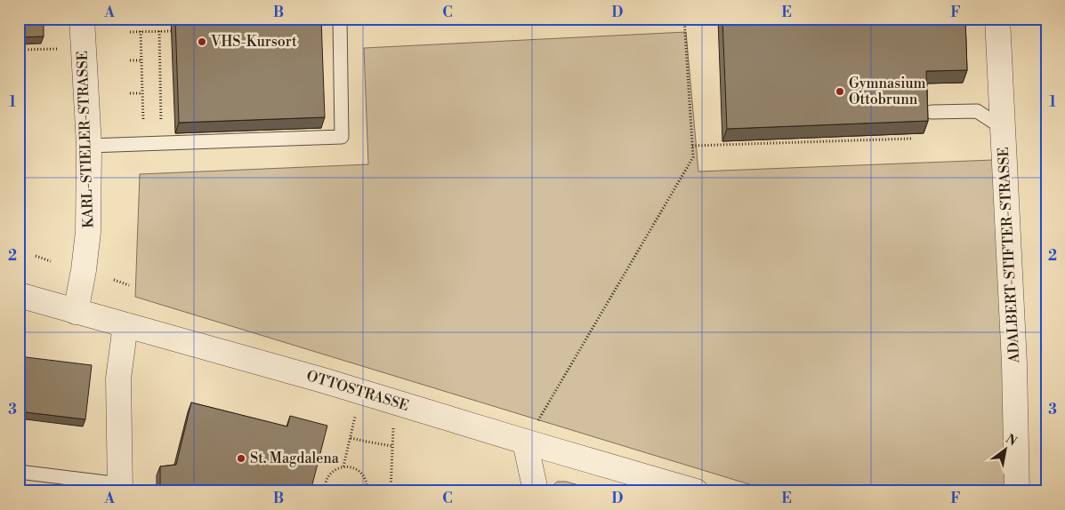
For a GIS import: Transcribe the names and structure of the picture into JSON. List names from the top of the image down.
{
  "streets": {
    "street": ["KARL-STIELER-STRASSE", "ADALBERT-STIFTER-STRASSE", "OTTOSTRASSE"]
  },
  "crossings": [
    ["KARL-STIELER-STRASSE", "OTTOSTRASSE"]
  ],
  "places": ["VHS-Kursort", "Gymnasium Ottobrunn", "St. Magdalena"],
  "north": "top right",
  "grid": {
    "columns": [
      "A",
      "B",
      "C",
      "D",
      "E",
      "F"
    ],
    "rows": ["1", "2", "3"]
  }
}
